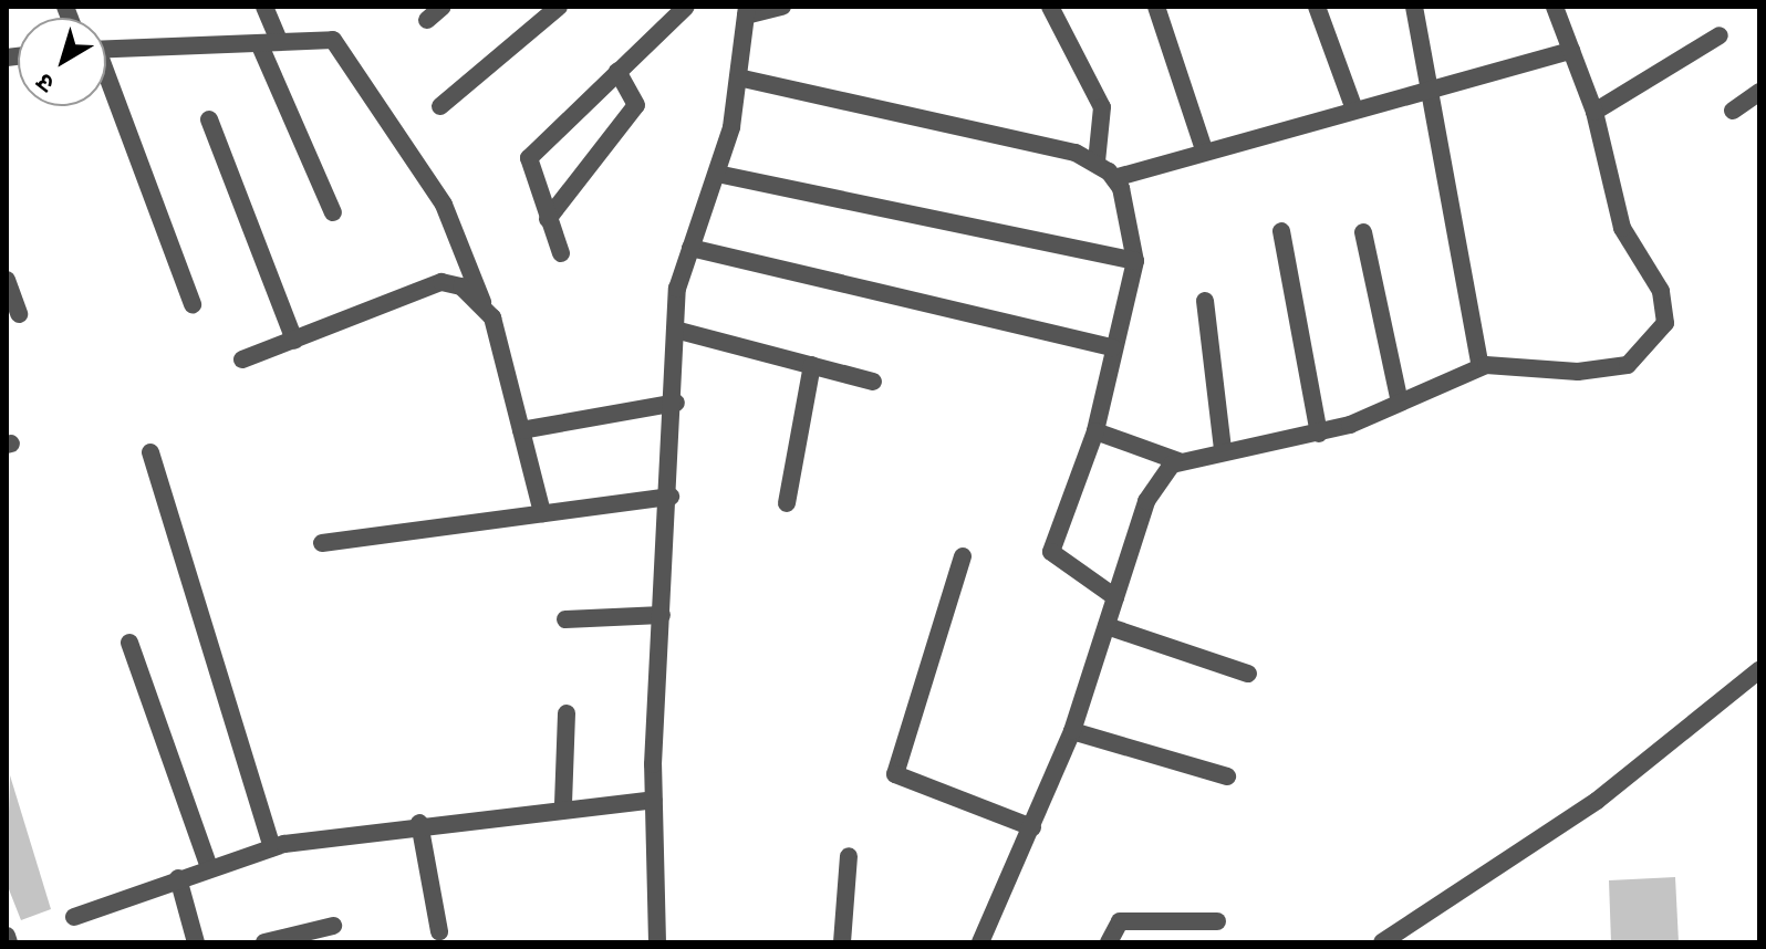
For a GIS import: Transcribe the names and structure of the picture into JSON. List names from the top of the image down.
{
  "north": "bottom left"
}
